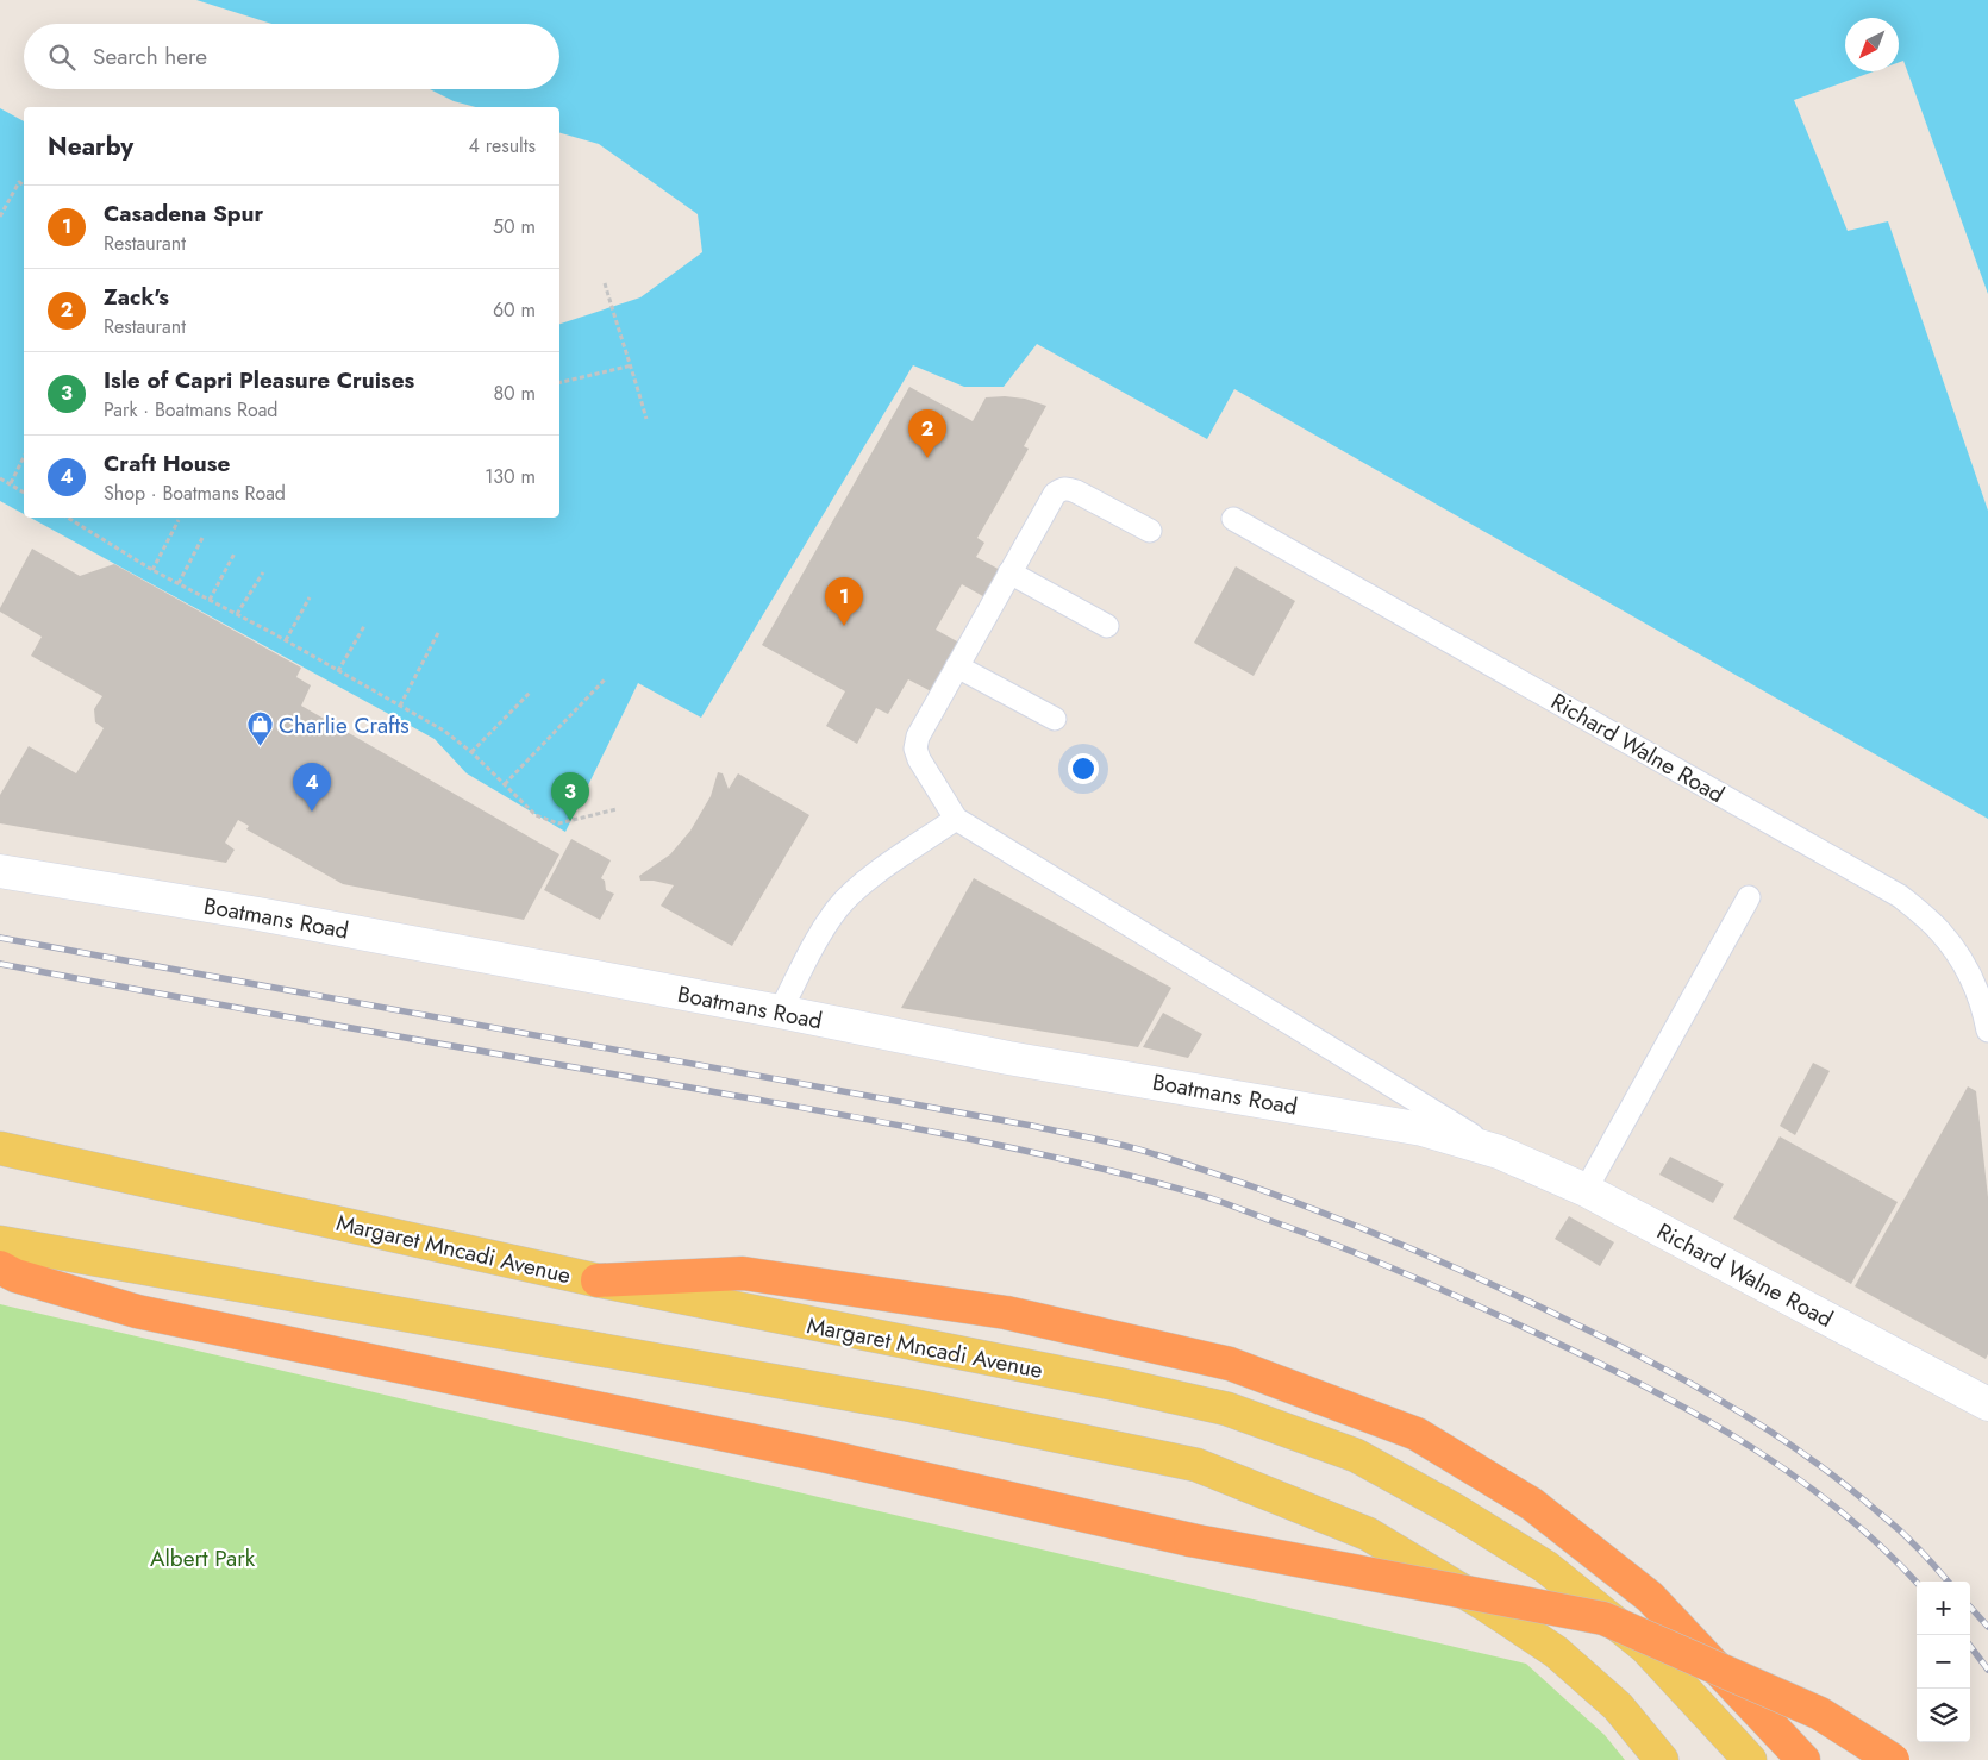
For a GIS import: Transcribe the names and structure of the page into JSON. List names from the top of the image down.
{
  "streets": {
    "main road": ["Margaret Mncadi Avenue"],
    "street": ["Richard Walne Road", "Boatmans Road"]
  },
  "crossings": [
    ["Richard Walne Road", "Boatmans Road"]
  ],
  "parks": ["Albert Park"],
  "places": {
    "shop": ["Charlie Crafts"]
  },
  "north": "bottom left",
  "page": {
    "search": "Search here",
    "heading": ["Nearby", "4 results"],
    "list": [
      {
        "mark": "1",
        "name": "Casadena Spur",
        "note": "Restaurant",
        "value": "50 m"
      },
      {
        "mark": "2",
        "name": "Zack's",
        "note": "Restaurant",
        "value": "60 m"
      },
      {
        "mark": "3",
        "name": "Isle of Capri Pleasure Cruises",
        "note": "Park · Boatmans Road",
        "value": "80 m"
      },
      {
        "mark": "4",
        "name": "Craft House",
        "note": "Shop · Boatmans Road",
        "value": "130 m"
      }
    ],
    "pins": [
      "2",
      "1",
      "4",
      "3"
    ],
    "map_buttons": ["+", "−"]
  }
}
